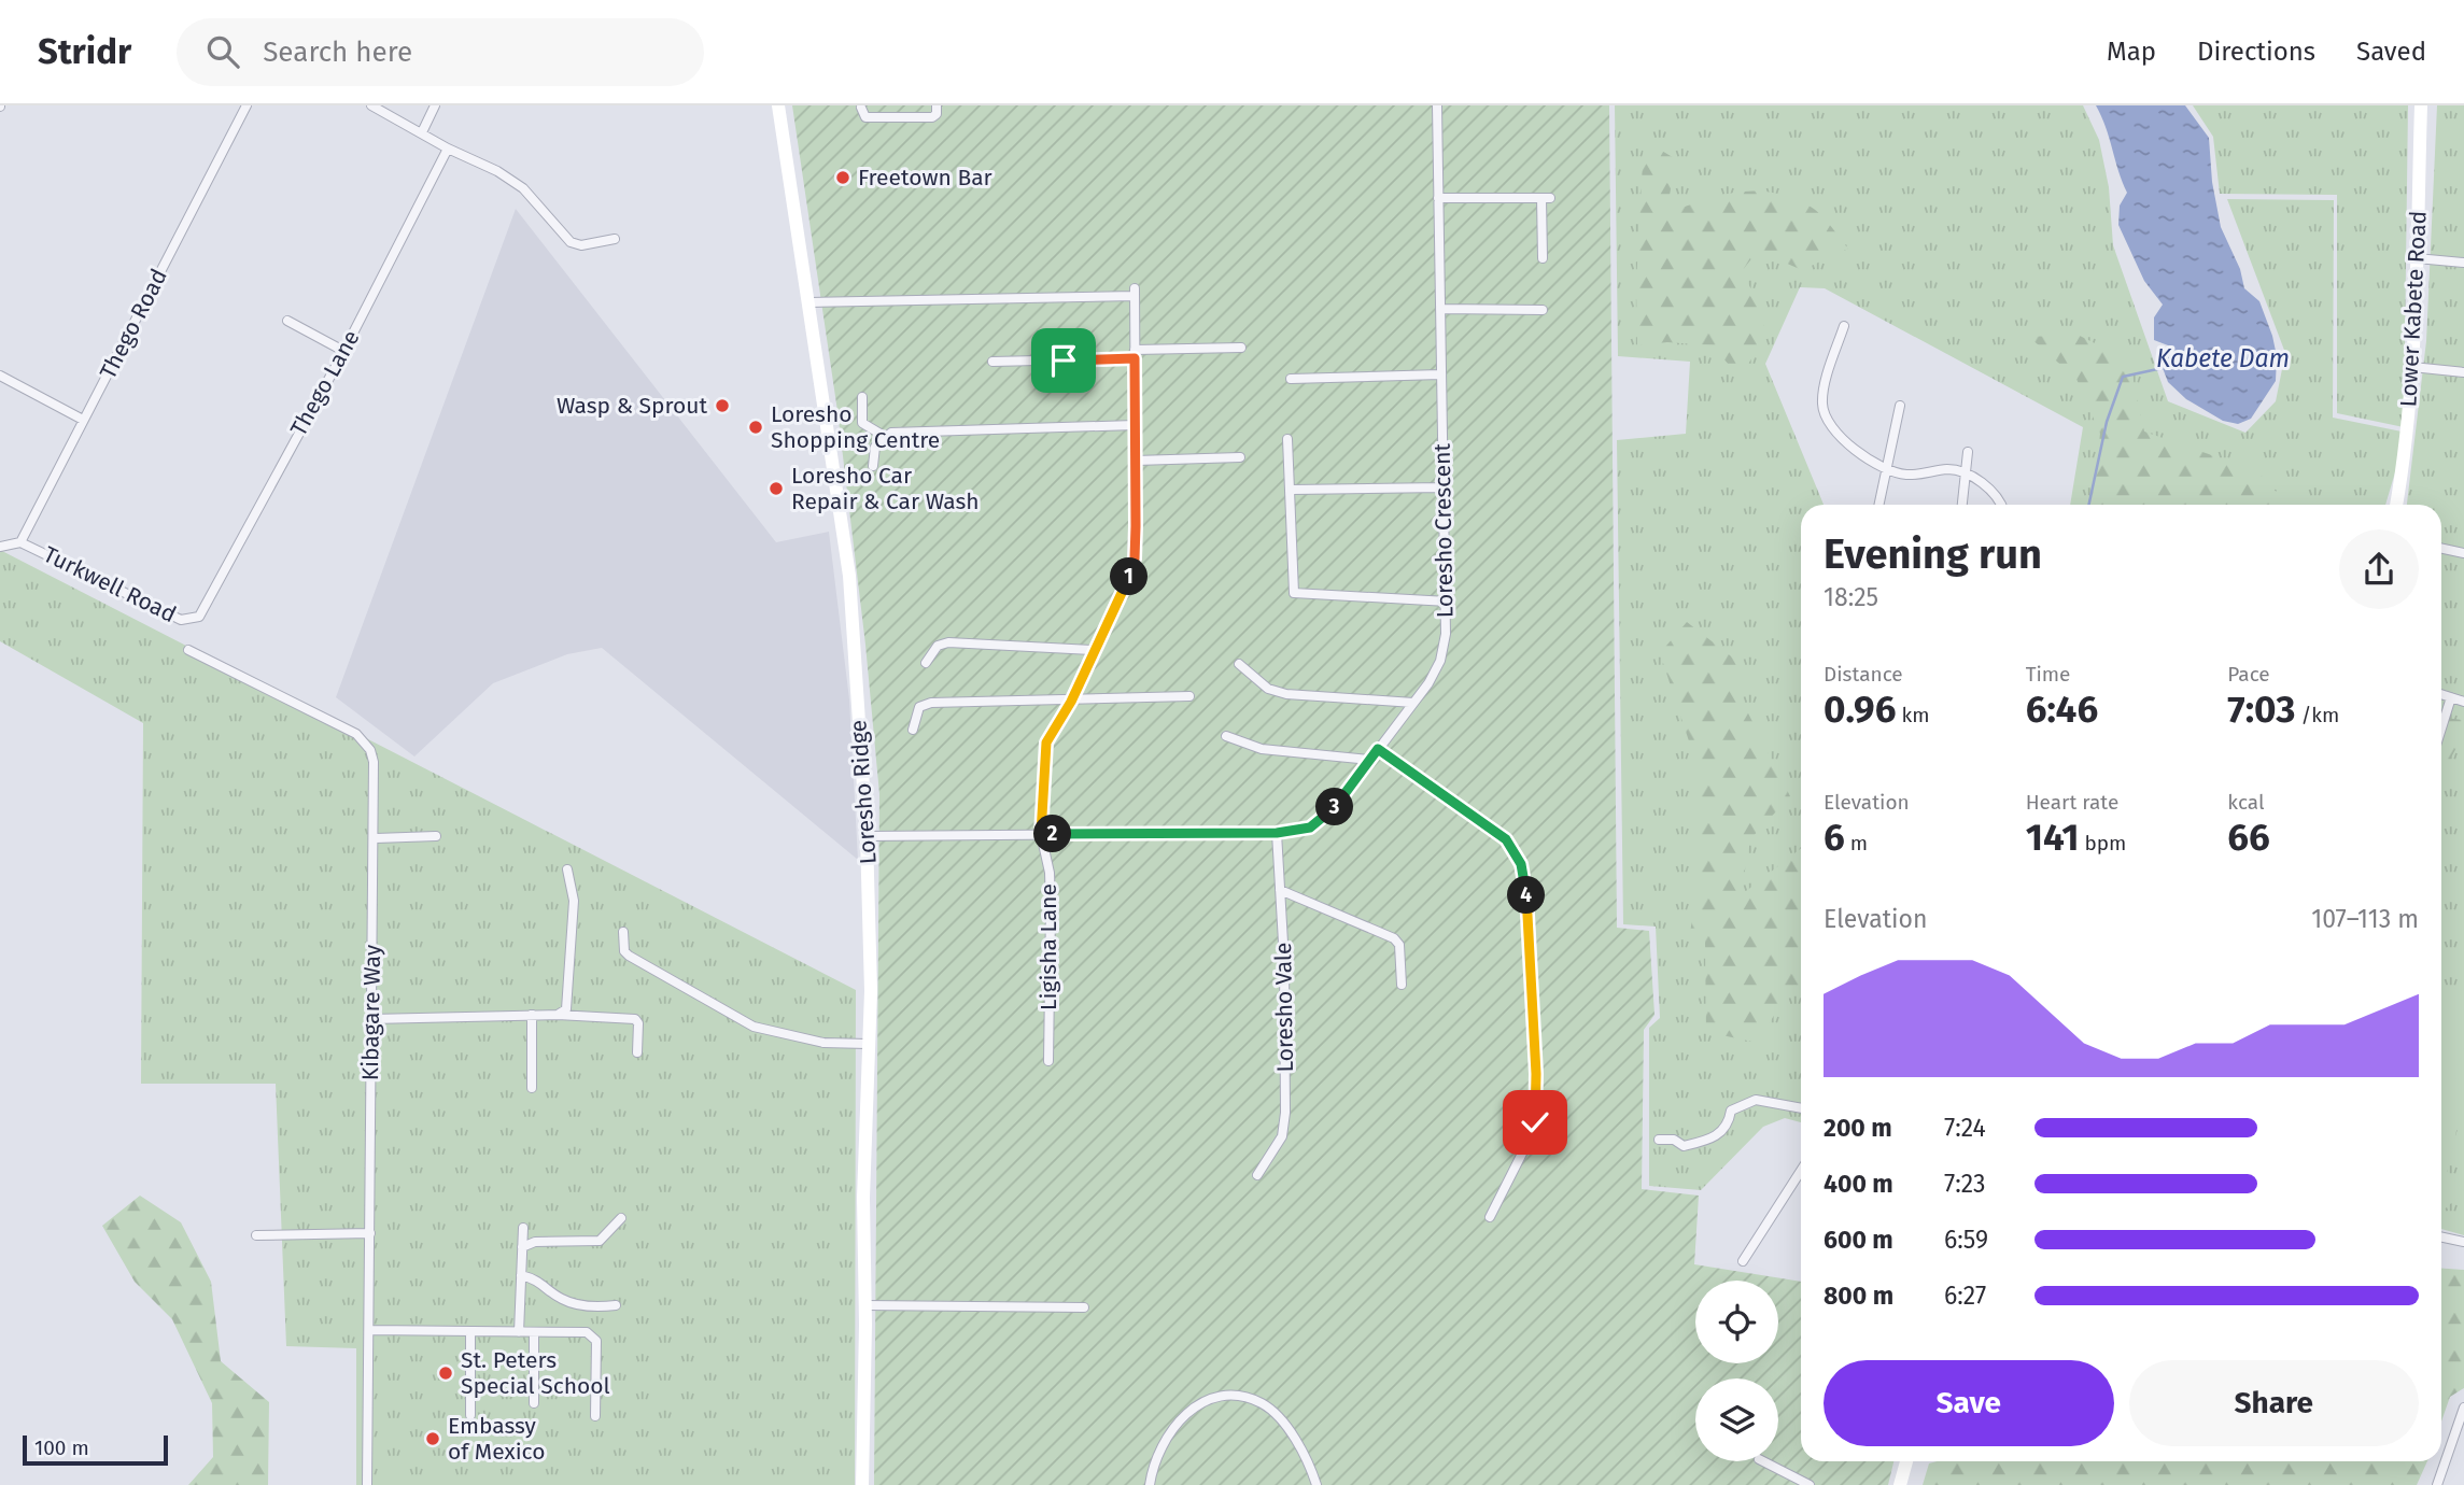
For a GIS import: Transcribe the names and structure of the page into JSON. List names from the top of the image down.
{
  "streets": {
    "main road": ["Lower Kabete Road", "Loresho Ridge"],
    "street": [
      "Thego Road",
      "Thego Lane",
      "Loresho Crescent",
      "Turkwell Road",
      "Ligisha Lane",
      "Loresho Vale",
      "Kibagare Way"
    ]
  },
  "crossings": [
    ["Thego Road", "Turkwell Road"],
    ["Thego Lane", "Turkwell Road"],
    ["Loresho Crescent", "Loresho Ridge"],
    ["Loresho Crescent", "Ligisha Lane"],
    ["Loresho Crescent", "Loresho Vale"],
    ["Loresho Ridge", "Ligisha Lane"]
  ],
  "water": ["Kabete Dam"],
  "places": [
    "Freetown Bar",
    "Wasp & Sprout",
    "Loresho Shopping Centre",
    "Loresho Car Repair & Car Wash",
    "St. Peters Special School",
    "Embassy of Mexico"
  ],
  "scale_bar": "100 m",
  "page": {
    "header": "Stridr",
    "search": "Search here",
    "nav": ["Map", "Directions", "Saved"],
    "heading": ["Evening run", "18:25"],
    "pins": [
      "1",
      "3",
      "2",
      "4"
    ],
    "stats": [
      ["Distance", "0.96 km"],
      ["Time", "6:46"],
      ["Pace", "7:03 /km"],
      ["Elevation", "6 m"],
      ["Heart rate", "141 bpm"],
      ["kcal", "66"]
    ],
    "chart": ["Elevation", "107–113 m"],
    "list": [
      {
        "name": "200 m",
        "note": "7:24"
      },
      {
        "name": "400 m",
        "note": "7:23"
      },
      {
        "name": "600 m",
        "note": "6:59"
      },
      {
        "name": "800 m",
        "note": "6:27"
      }
    ],
    "buttons": ["Save", "Share"],
    "scale": "100 m"
  }
}
